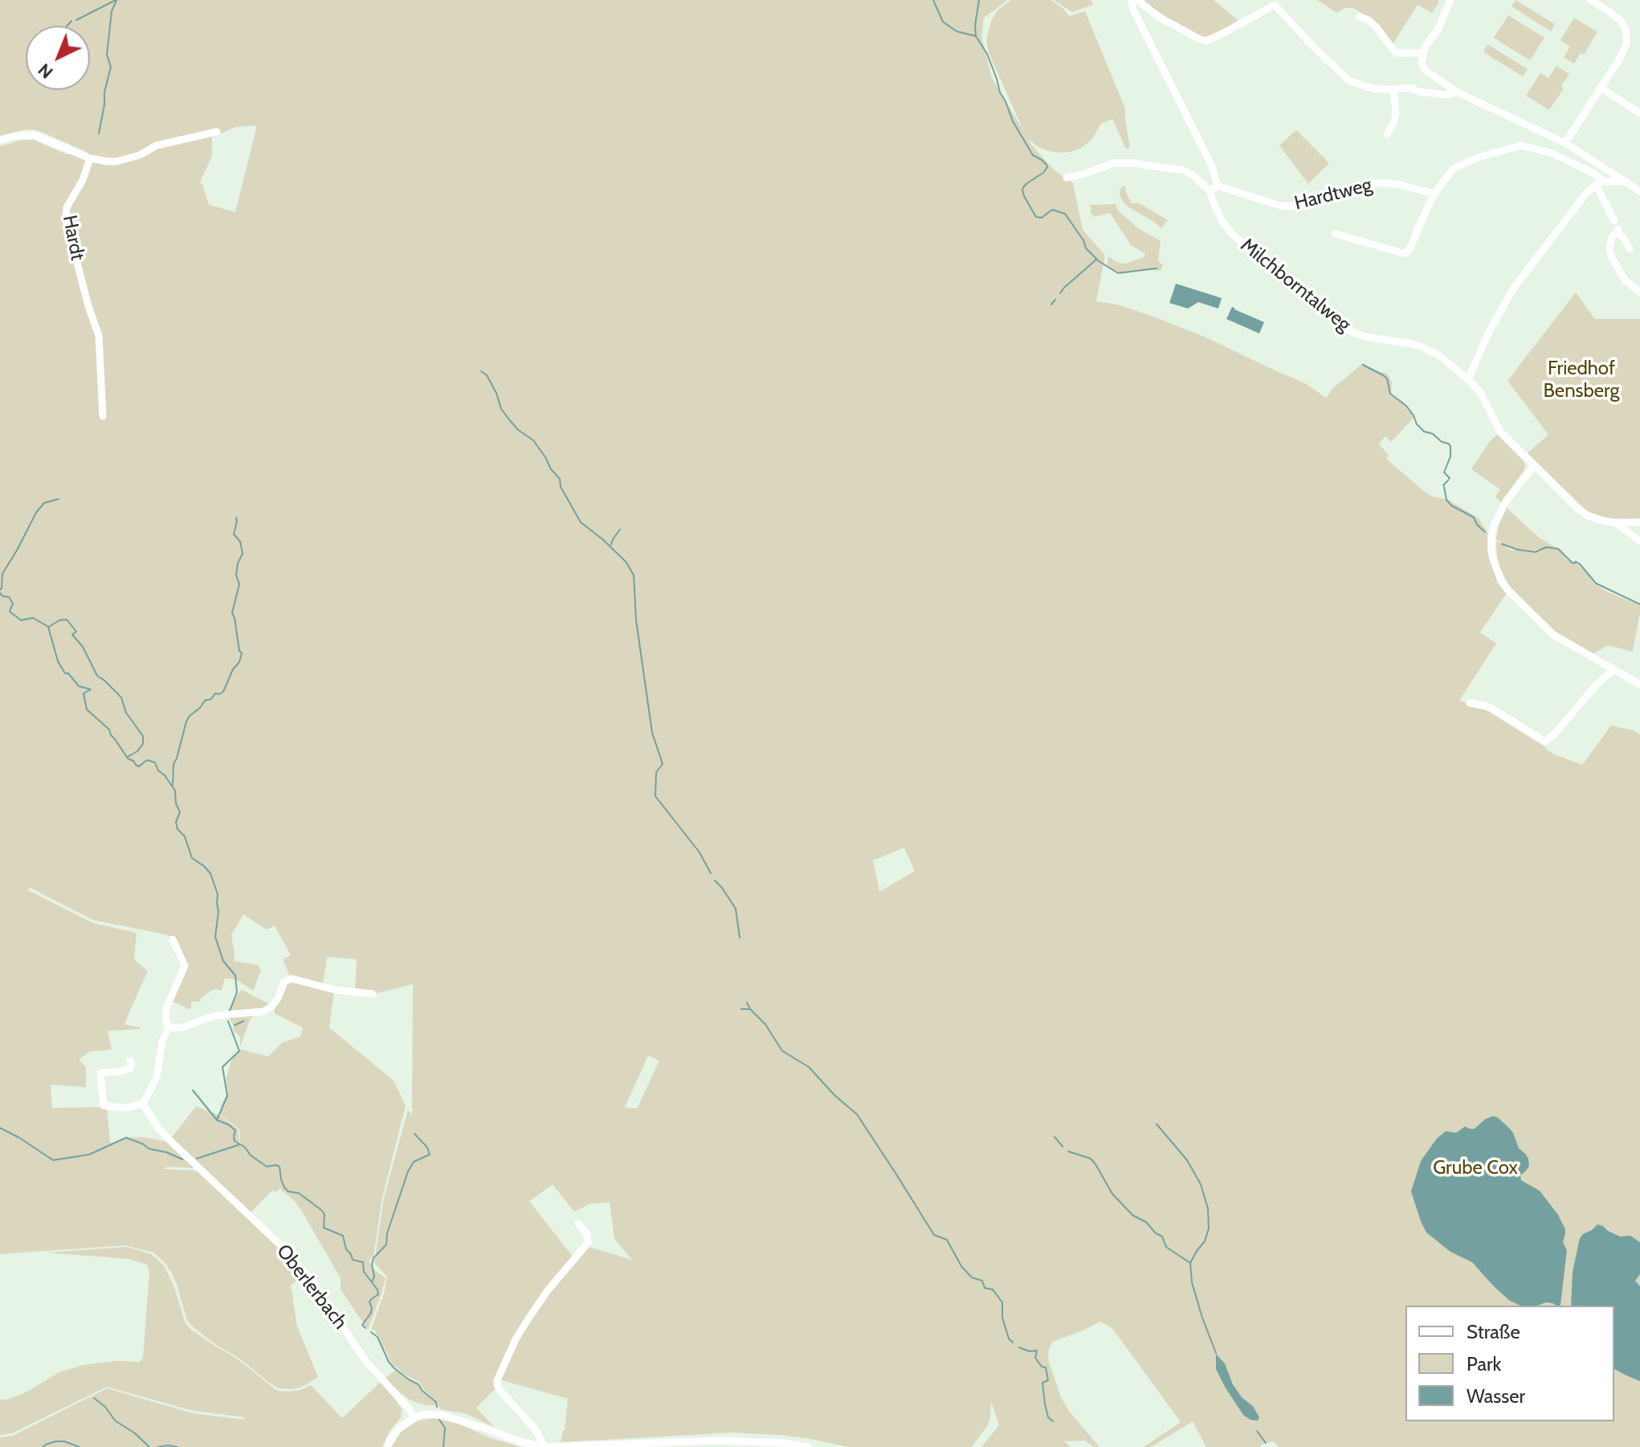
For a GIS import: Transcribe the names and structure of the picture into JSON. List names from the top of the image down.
{
  "streets": {
    "street": [
      "Hardtweg",
      "Hardt",
      "Milchborntalweg",
      "Oberlerbach"
    ]
  },
  "crossings": [
    ["Hardtweg", "Milchborntalweg"]
  ],
  "parks": ["Friedhof Bensberg", "Grube Cox"],
  "legend": ["Straße", "Park", "Wasser"],
  "north": "bottom left"
}
